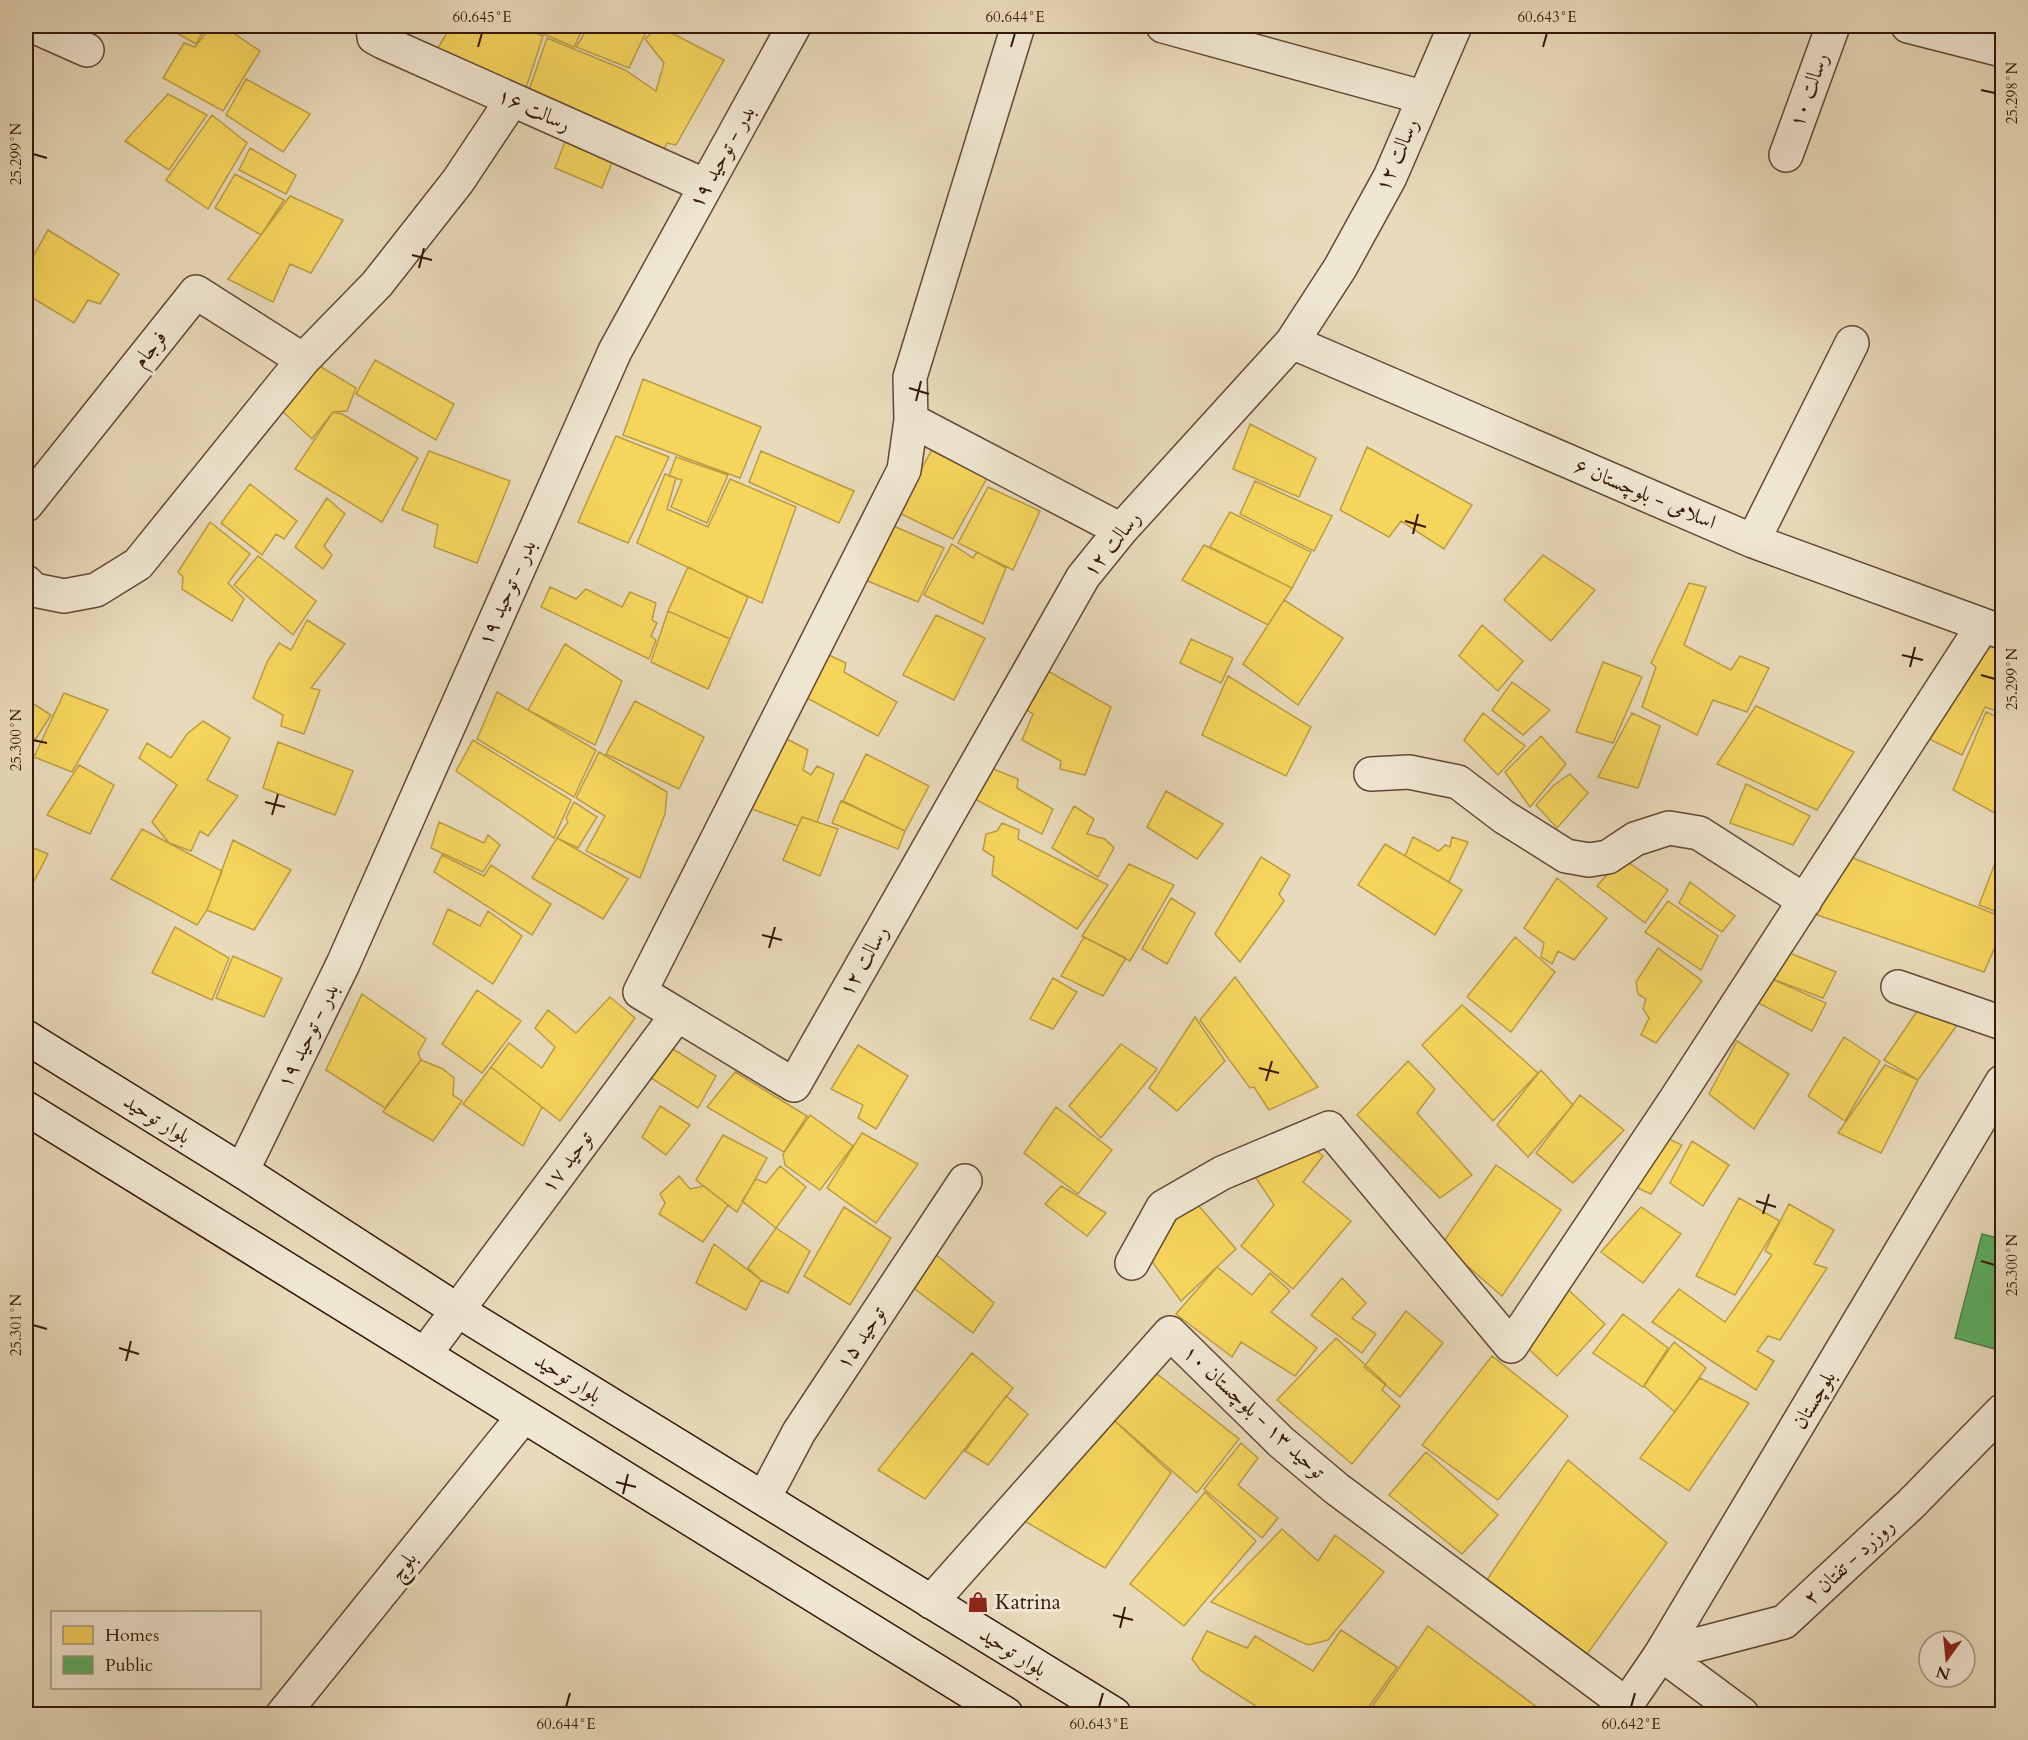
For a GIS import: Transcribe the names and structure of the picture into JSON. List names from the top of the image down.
{
  "streets": {
    "street": [
      "رسالت ۱۰",
      "رسالت ۱۶",
      "رسالت ۱۲",
      "بدر - توحید ۱۹",
      "فرجام",
      "اسلامی - بلوچستان ۶",
      "بلوار توحید",
      "توحید ۱۷",
      "توحید ۱۵",
      "بلوچستان",
      "توحید ۱۳ - بلوچستان ۱۰",
      "روزرد - تفتان ۲",
      "بلوچ"
    ]
  },
  "crossings": [
    ["رسالت ۱۶", "بدر - توحید ۱۹"],
    ["رسالت ۱۲", "اسلامی - بلوچستان ۶"],
    ["رسالت ۱۲", "توحید ۱۷"],
    ["بدر - توحید ۱۹", "بلوار توحید"],
    ["بلوار توحید", "توحید ۱۷"],
    ["بلوار توحید", "توحید ۱۵"],
    ["بلوار توحید", "توحید ۱۳ - بلوچستان ۱۰"],
    ["بلوچستان", "توحید ۱۳ - بلوچستان ۱۰"],
    ["بلوچستان", "روزرد - تفتان ۲"]
  ],
  "places": {
    "shop": ["Katrina"]
  },
  "legend": ["Homes", "Public"],
  "north": "bottom",
  "coordinates": [
    "60.645°E",
    "60.644°E",
    "60.643°E",
    "25.298°N",
    "25.299°N",
    "25.300°N",
    "25.301°N",
    "60.642°E"
  ]
}
